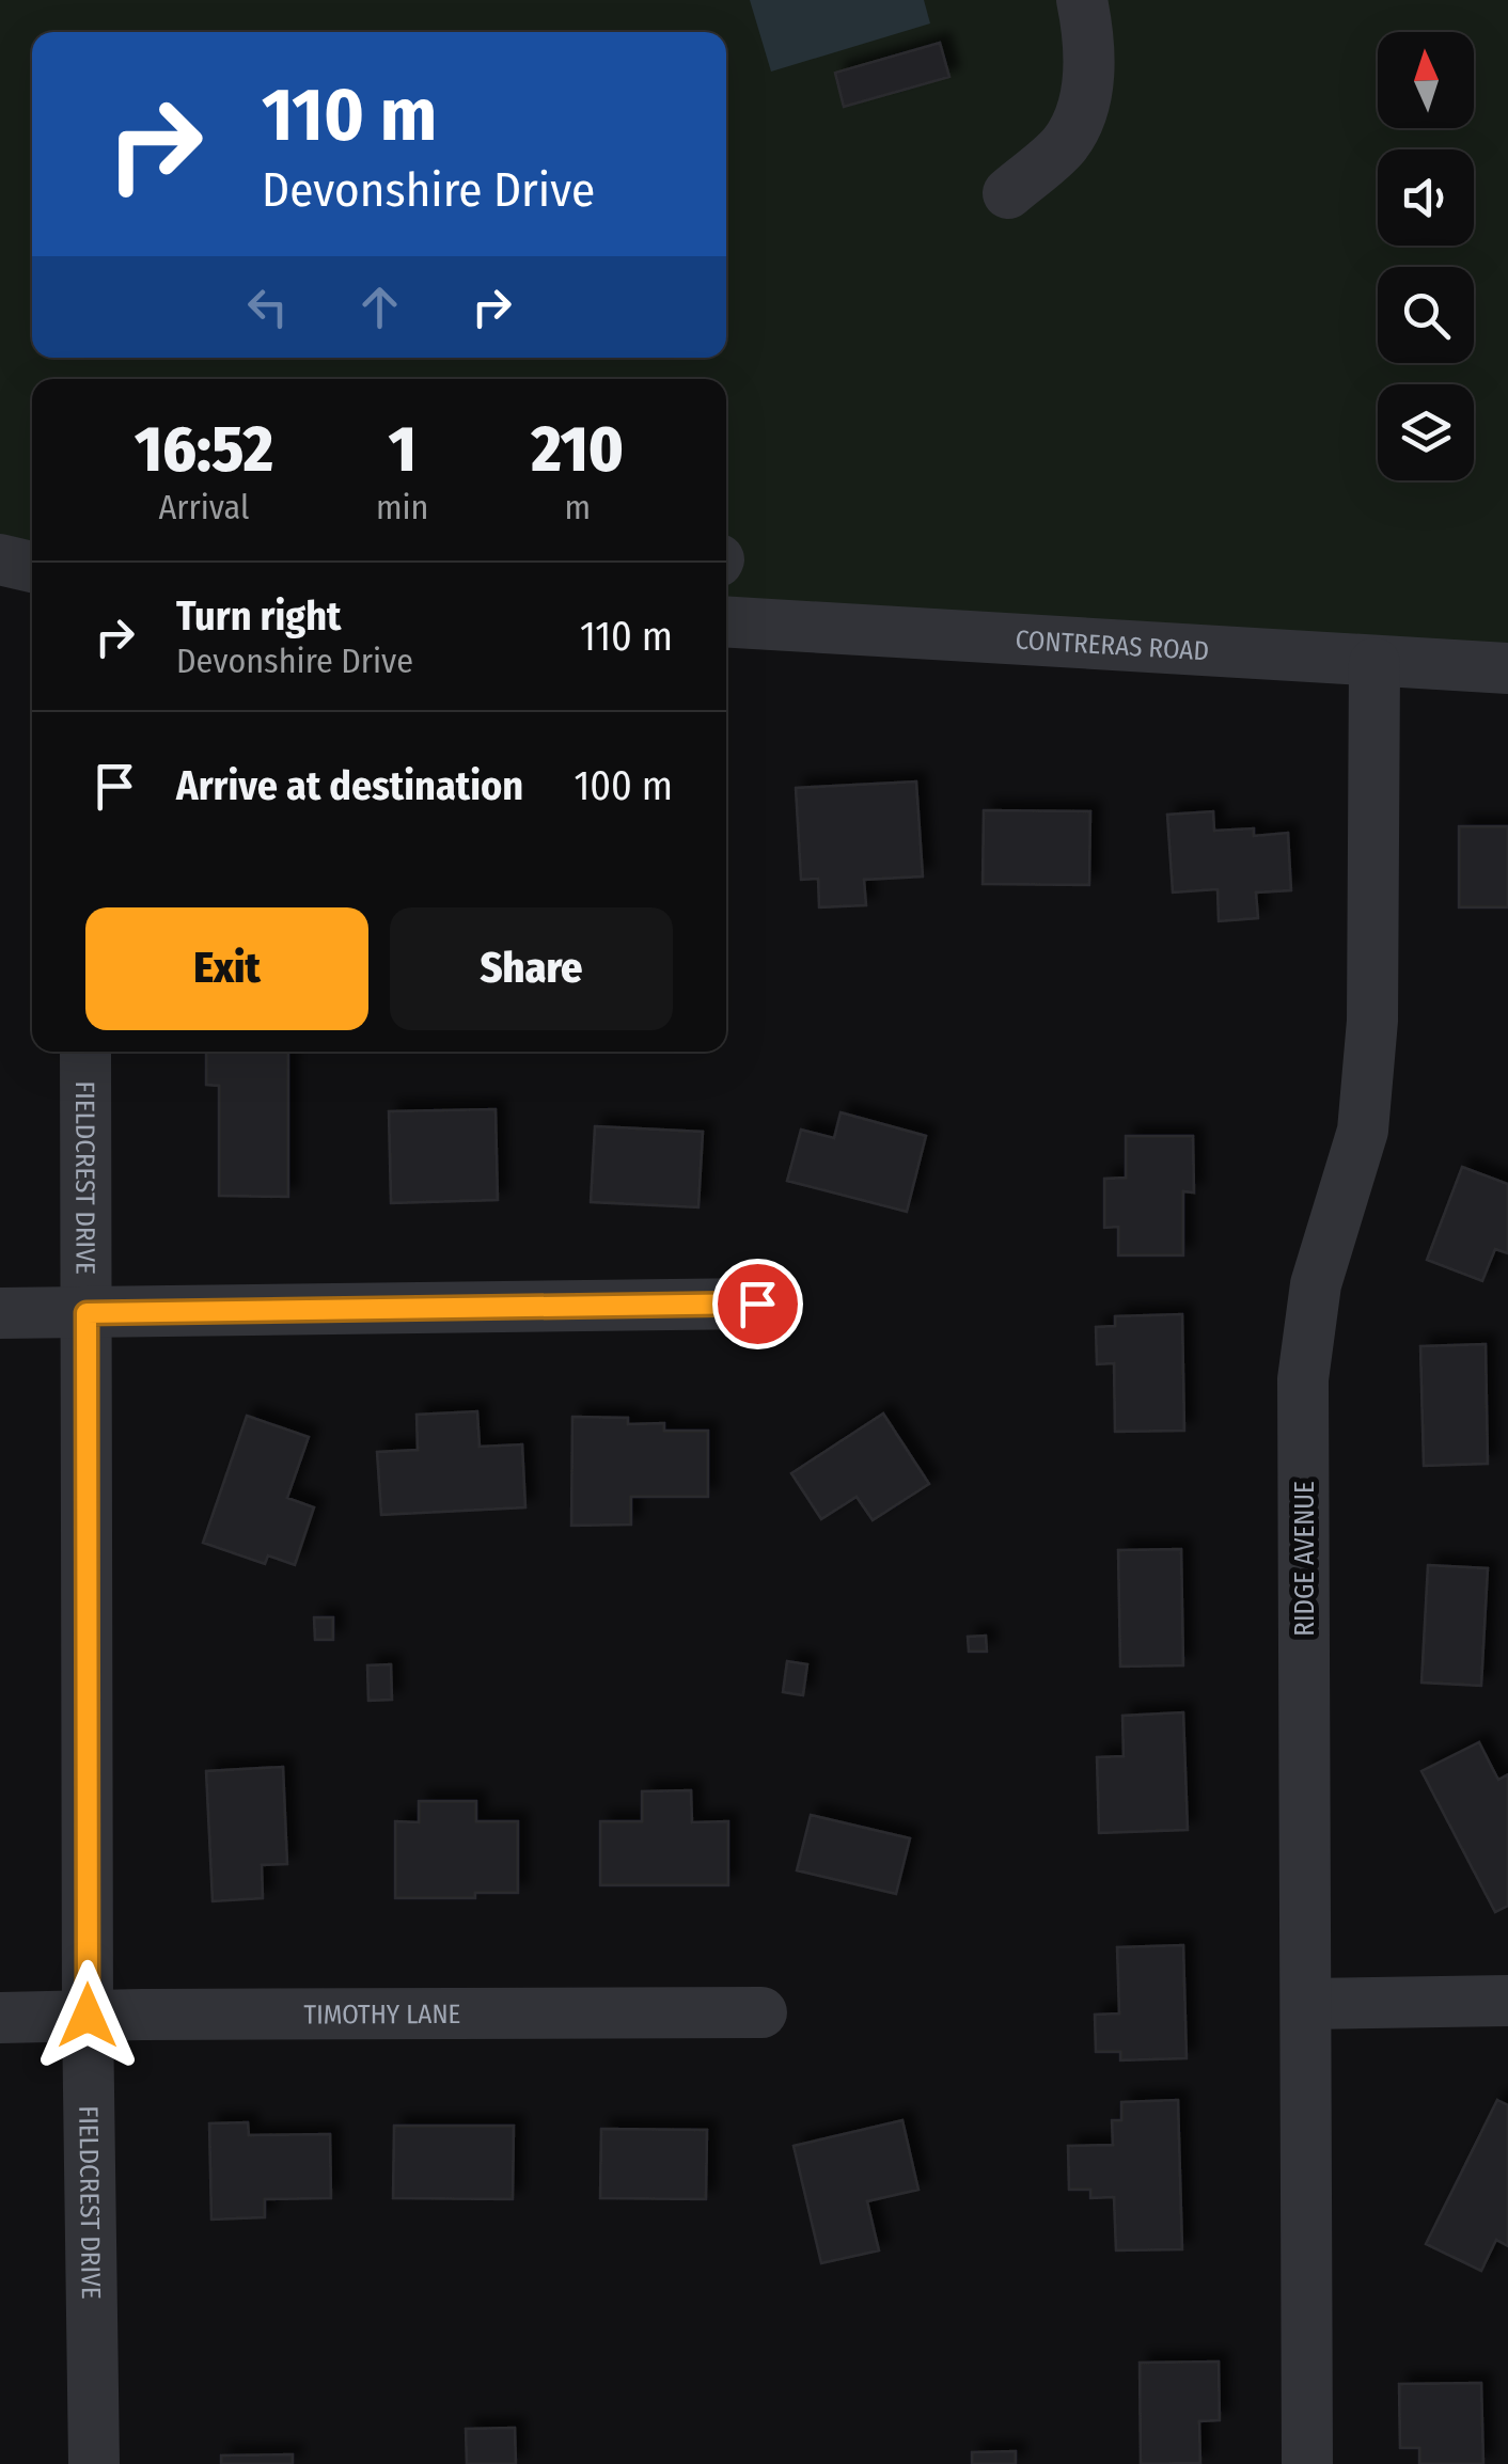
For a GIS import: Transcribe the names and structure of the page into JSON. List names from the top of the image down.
{
  "streets": {
    "street": [
      "CONTRERAS ROAD",
      "FIELDCREST DRIVE",
      "RIDGE AVENUE",
      "TIMOTHY LANE"
    ]
  },
  "crossings": [
    ["CONTRERAS ROAD", "RIDGE AVENUE"],
    ["FIELDCREST DRIVE", "TIMOTHY LANE"]
  ],
  "north": "top",
  "page": {
    "turn": ["110 m", "Devonshire Drive"],
    "eta": [
      "16:52",
      "Arrival",
      "1",
      "min",
      "210",
      "m"
    ],
    "list": [
      {
        "name": "Turn right",
        "note": "Devonshire Drive",
        "value": "110 m"
      },
      {
        "name": "Arrive at destination",
        "value": "100 m"
      }
    ],
    "buttons": ["Exit", "Share"]
  }
}
